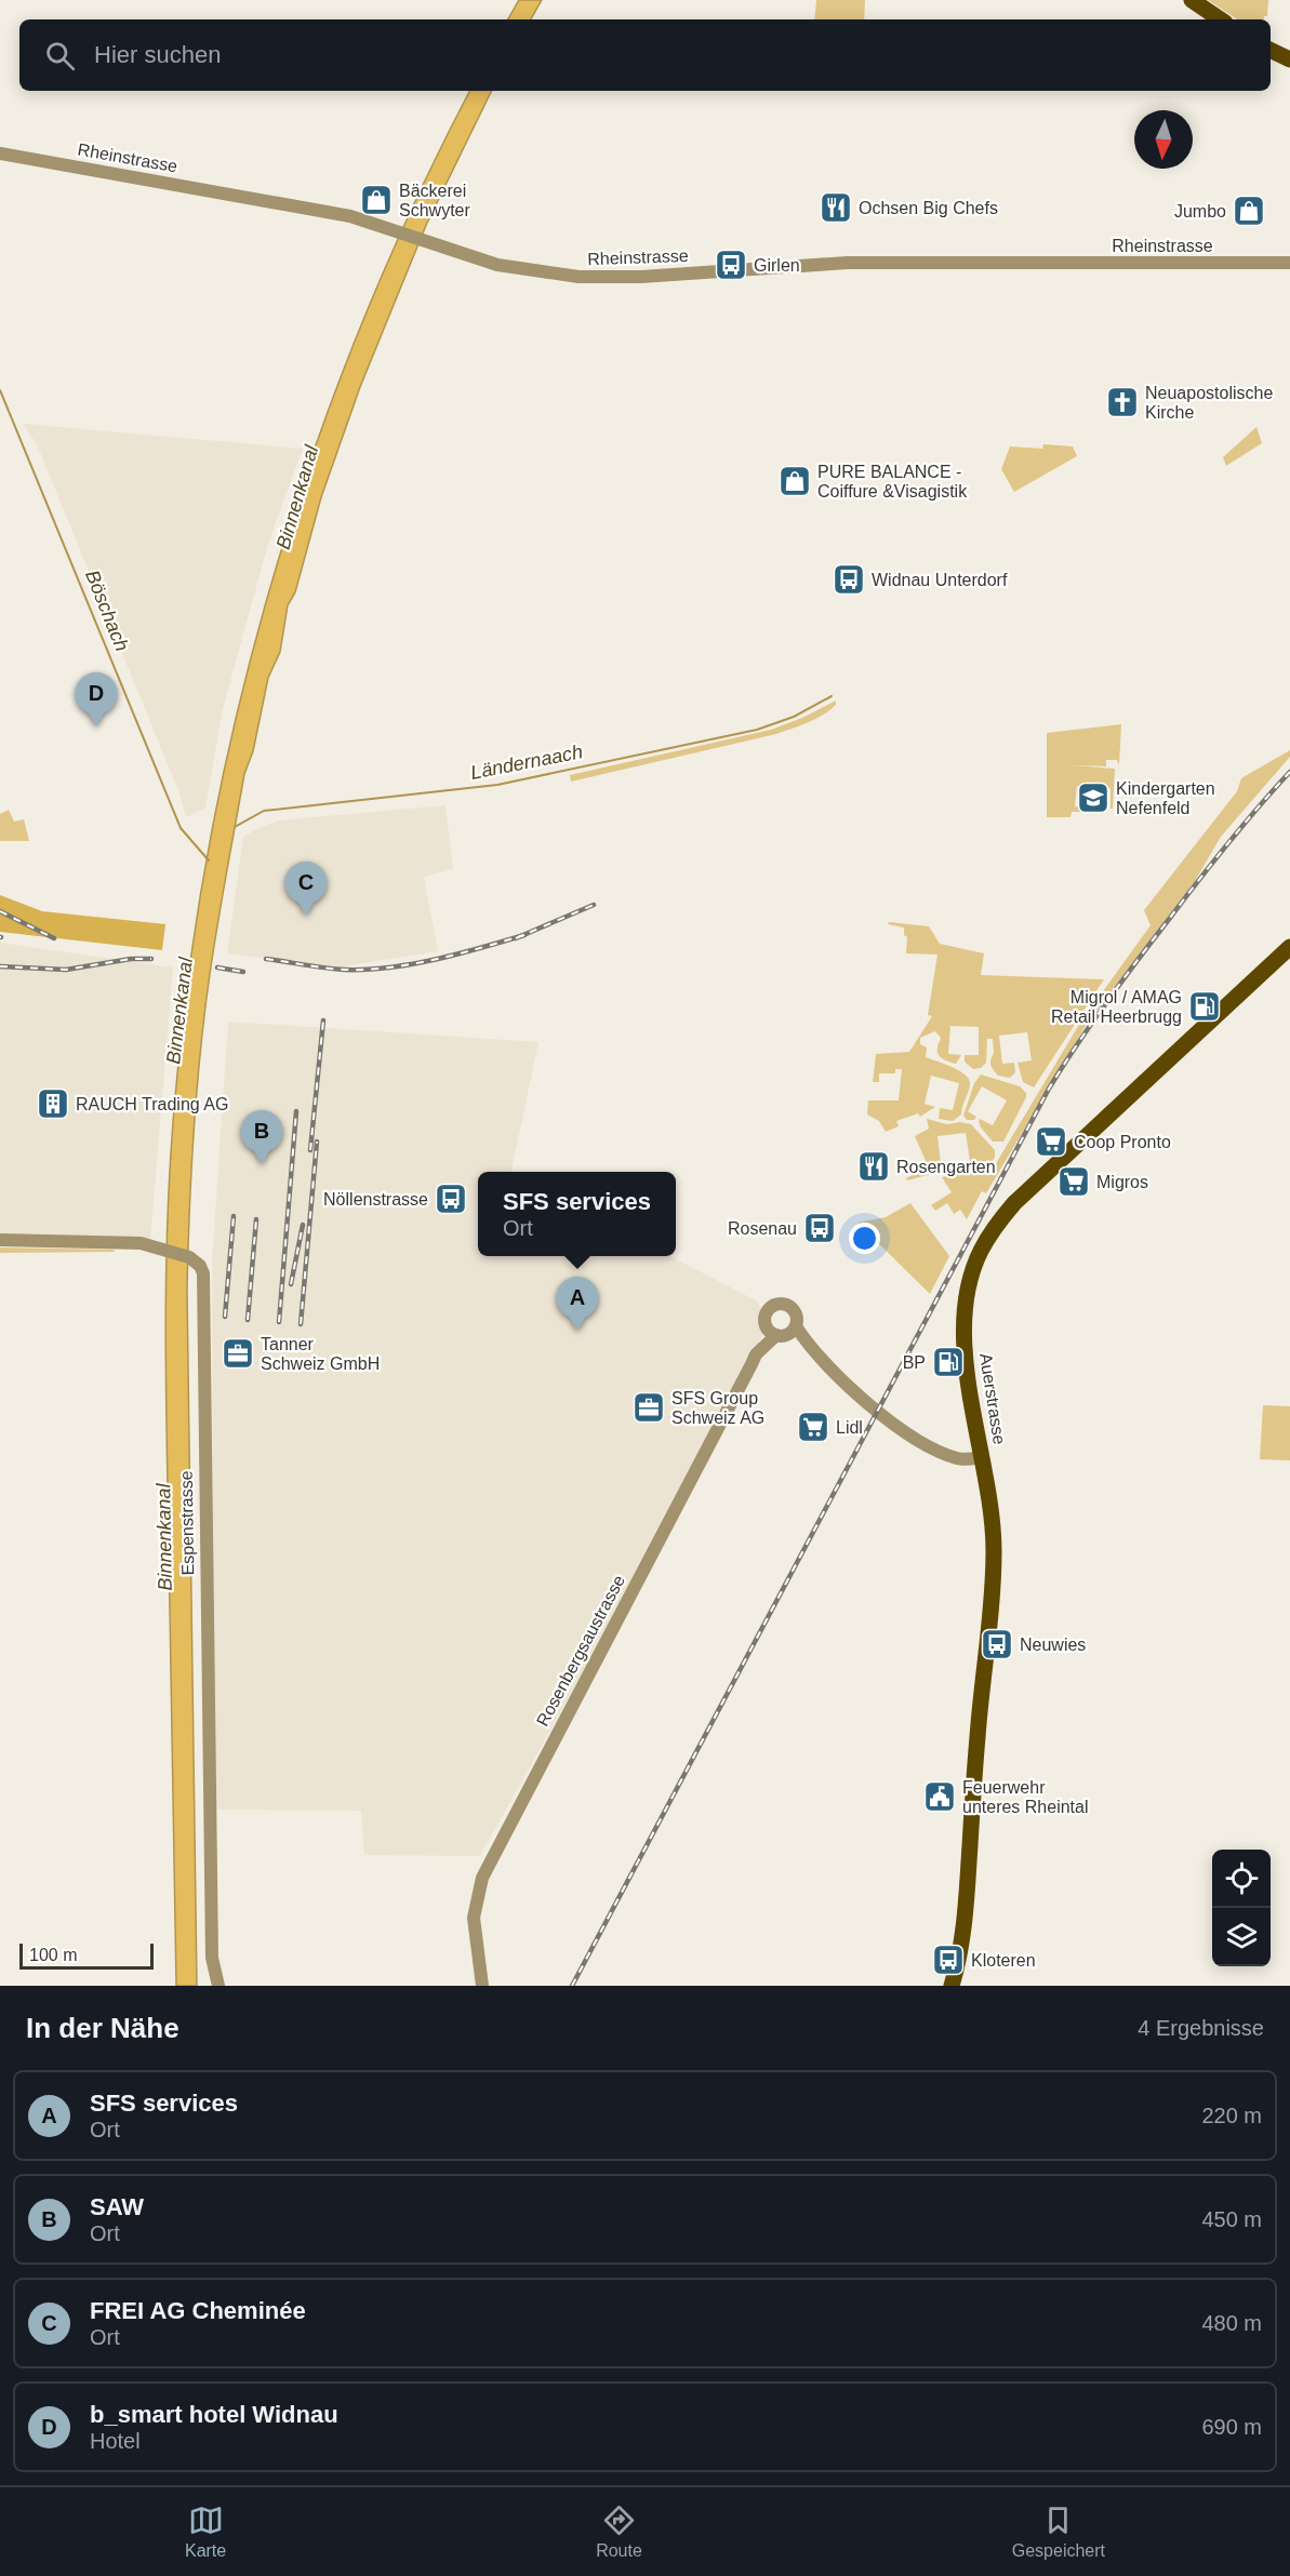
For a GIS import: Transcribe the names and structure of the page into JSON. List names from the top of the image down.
{
  "streets": {
    "main road": ["Auerstrasse"],
    "street": ["Rheinstrasse", "Espenstrasse", "Rosenbergsaustrasse"]
  },
  "water": ["Binnenkanal", "Böschach", "Ländernaach"],
  "places": {
    "shop": ["Bäckerei Schwyter", "Jumbo", "PURE BALANCE - Coiffure &Visagistik"],
    "restaurant": ["Ochsen Big Chefs", "Rosengarten"],
    "bus stop": [
      "Girlen",
      "Widnau Unterdorf",
      "Nöllenstrasse",
      "Rosenau",
      "Neuwies",
      "Kloteren"
    ],
    "church": ["Neuapostolische Kirche"],
    "school or university": ["Kindergarten Nefenfeld"],
    "fuel station": ["Migrol / AMAG Retail Heerbrugg", "BP"],
    "building": ["RAUCH Trading AG"],
    "supermarket": ["Coop Pronto", "Migros", "Lidl"],
    "office": ["Tanner Schweiz GmbH", "SFS Group Schweiz AG"],
    "public building": ["Feuerwehr unteres Rheintal"]
  },
  "scale_bar": "100 m",
  "north": "bottom",
  "page": {
    "search": "Hier suchen",
    "pins": [
      "D",
      "C",
      "B",
      "A"
    ],
    "popup": ["SFS services", "Ort"],
    "scale": "100 m",
    "heading": ["In der Nähe", "4 Ergebnisse"],
    "list": [
      {
        "mark": "A",
        "name": "SFS services",
        "note": "Ort",
        "value": "220 m"
      },
      {
        "mark": "B",
        "name": "SAW",
        "note": "Ort",
        "value": "450 m"
      },
      {
        "mark": "C",
        "name": "FREI AG Cheminée",
        "note": "Ort",
        "value": "480 m"
      },
      {
        "mark": "D",
        "name": "b_smart hotel Widnau",
        "note": "Hotel",
        "value": "690 m"
      }
    ],
    "nav": ["Karte", "Route", "Gespeichert"]
  }
}
